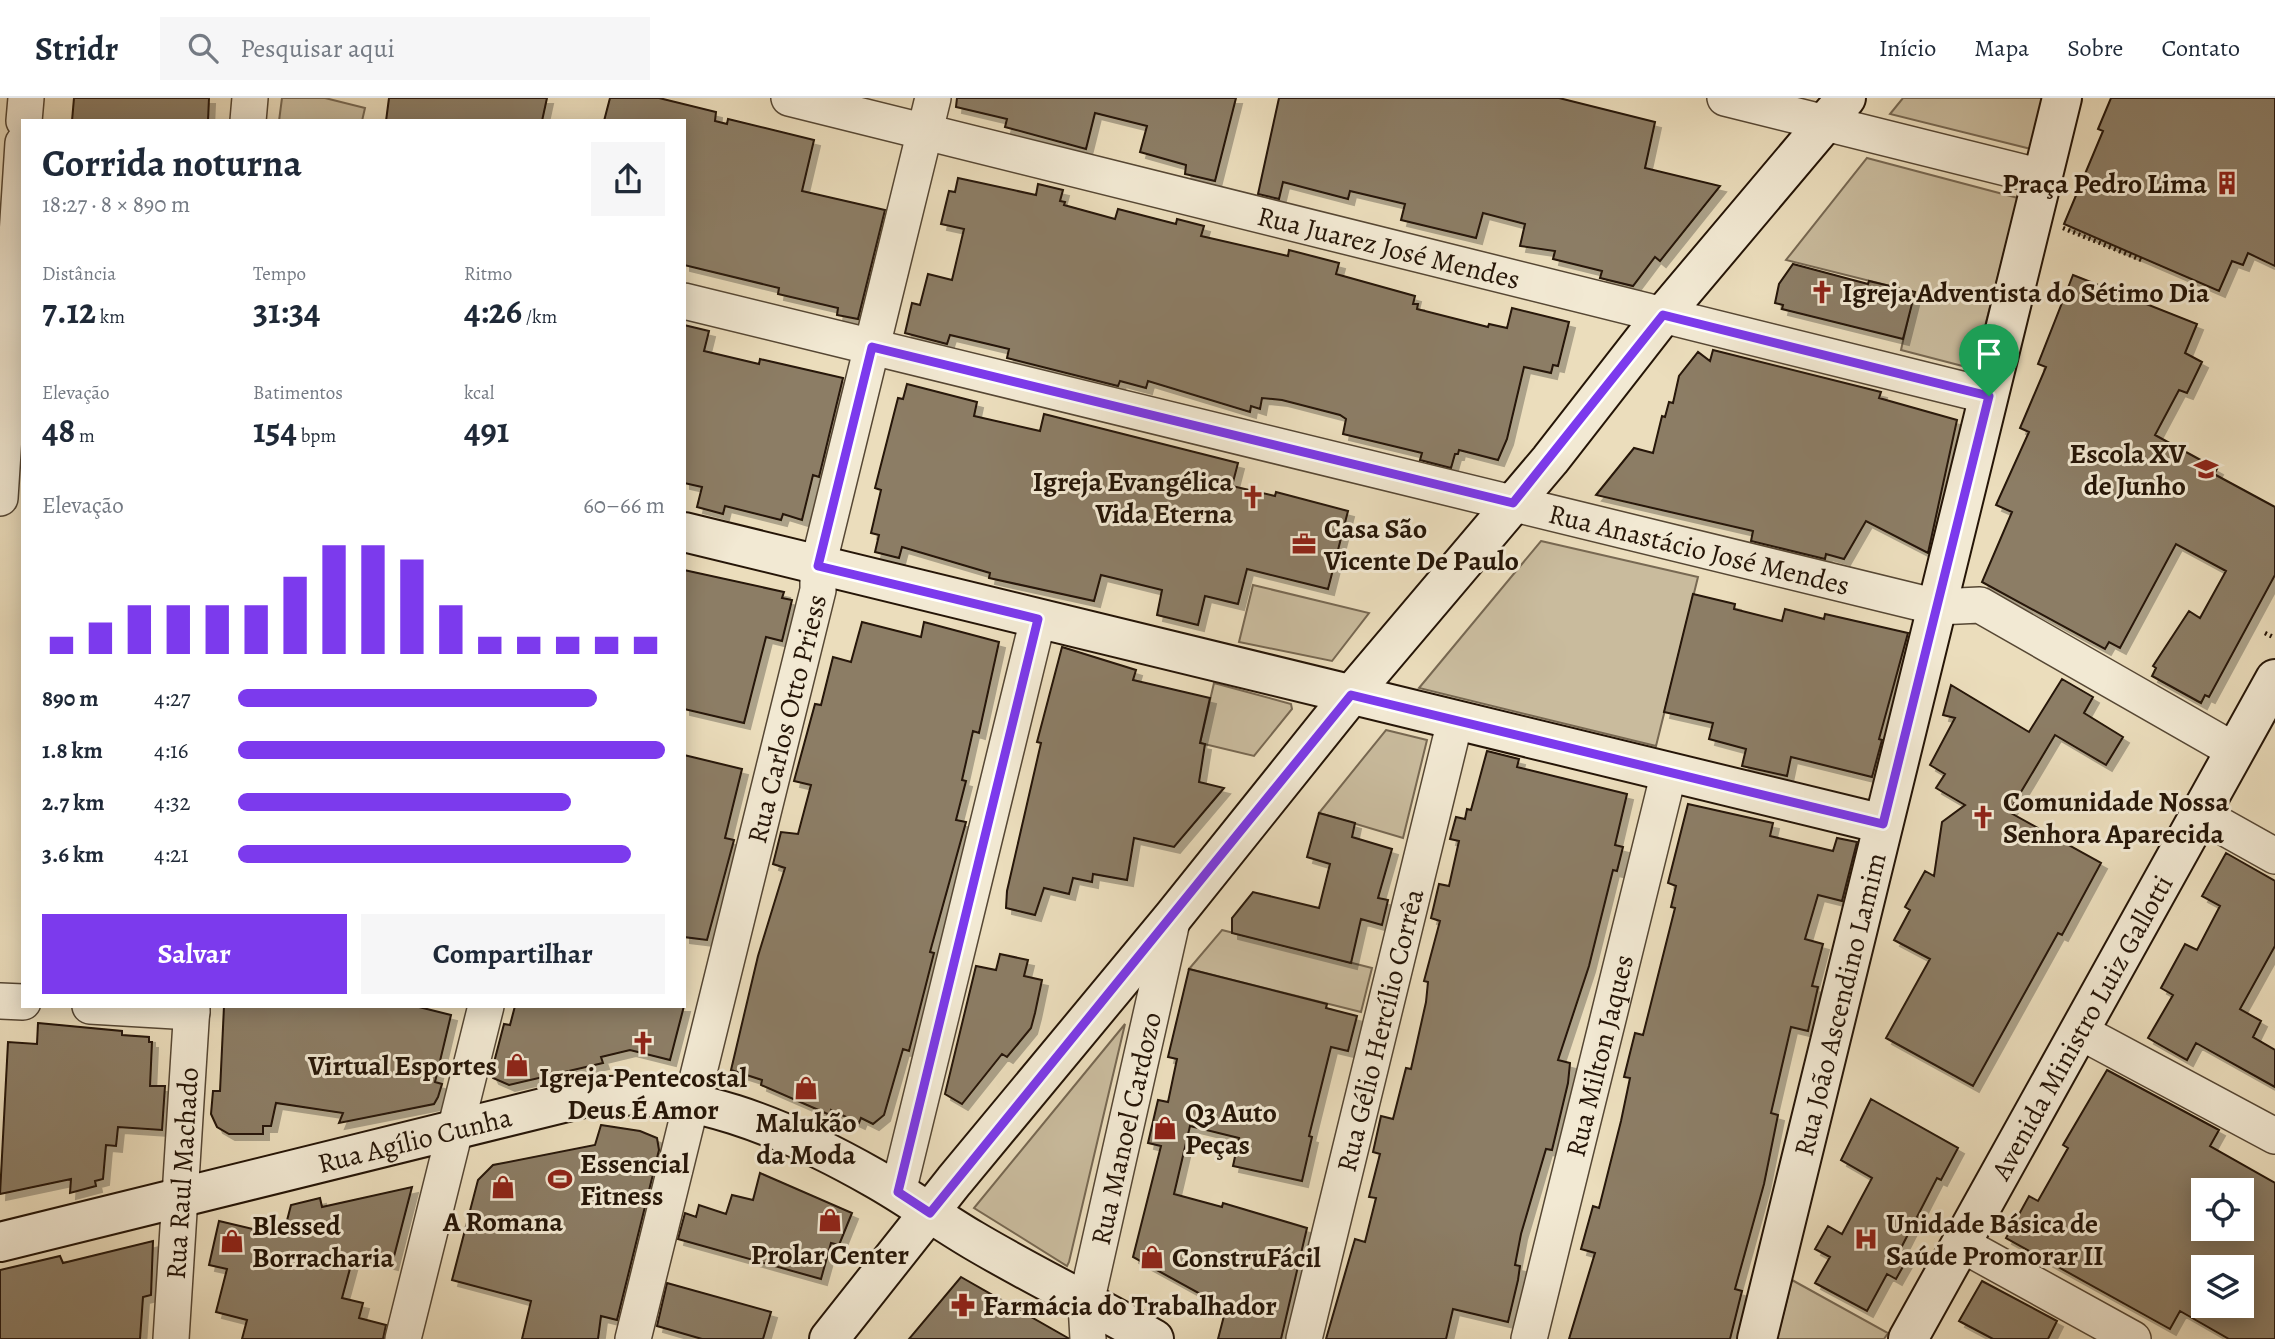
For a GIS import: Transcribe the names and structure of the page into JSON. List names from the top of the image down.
{
  "streets": {
    "street": [
      "Rua Juarez José Mendes",
      "Rua Anastácio José Mendes",
      "Rua Carlos Otto Priess",
      "Rua João Ascendino Lamim",
      "Avenida Ministro Luiz Gallotti",
      "Rua Gélio Hercílio Corrêa",
      "Rua Milton Jaques",
      "Rua Manoel Cardozo",
      "Rua Agílio Cunha",
      "Rua Raul Machado"
    ]
  },
  "crossings": [
    ["Rua Juarez José Mendes", "Rua Carlos Otto Priess"],
    ["Rua Juarez José Mendes", "Rua João Ascendino Lamim"],
    ["Rua Anastácio José Mendes", "Rua Carlos Otto Priess"],
    ["Rua Anastácio José Mendes", "Rua João Ascendino Lamim"],
    ["Rua Anastácio José Mendes", "Avenida Ministro Luiz Gallotti"],
    ["Rua Carlos Otto Priess", "Rua Agílio Cunha"],
    ["Rua Manoel Cardozo", "Rua Agílio Cunha"],
    ["Rua Agílio Cunha", "Rua Raul Machado"]
  ],
  "places": {
    "building": ["Praça Pedro Lima"],
    "church": [
      "Igreja Adventista do Sétimo Dia",
      "Igreja Evangélica Vida Eterna",
      "Comunidade Nossa Senhora Aparecida",
      "Igreja Pentecostal Deus É Amor"
    ],
    "school or university": ["Escola XV de Junho"],
    "office": ["Casa São Vicente De Paulo"],
    "shop": [
      "Virtual Esportes",
      "Malukão da Moda",
      "Q3 Auto Peças",
      "A Romana",
      "Prolar Center",
      "Blessed Borracharia",
      "ConstruFácil"
    ],
    "sports": ["Essencial Fitness"],
    "hospital": ["Unidade Básica de Saúde Promorar II"],
    "pharmacy": ["Farmácia do Trabalhador"]
  },
  "page": {
    "header": "Stridr",
    "search": "Pesquisar aqui",
    "nav": [
      "Início",
      "Mapa",
      "Sobre",
      "Contato"
    ],
    "heading": ["Corrida noturna", "18:27 · 8 × 890 m"],
    "stats": [
      ["Distância", "7.12 km"],
      ["Tempo", "31:34"],
      ["Ritmo", "4:26 /km"],
      ["Elevação", "48 m"],
      ["Batimentos", "154 bpm"],
      ["kcal", "491"]
    ],
    "chart": ["Elevação", "60–66 m"],
    "list": [
      {
        "name": "890 m",
        "note": "4:27"
      },
      {
        "name": "1.8 km",
        "note": "4:16"
      },
      {
        "name": "2.7 km",
        "note": "4:32"
      },
      {
        "name": "3.6 km",
        "note": "4:21"
      }
    ],
    "buttons": ["Salvar", "Compartilhar"]
  }
}
